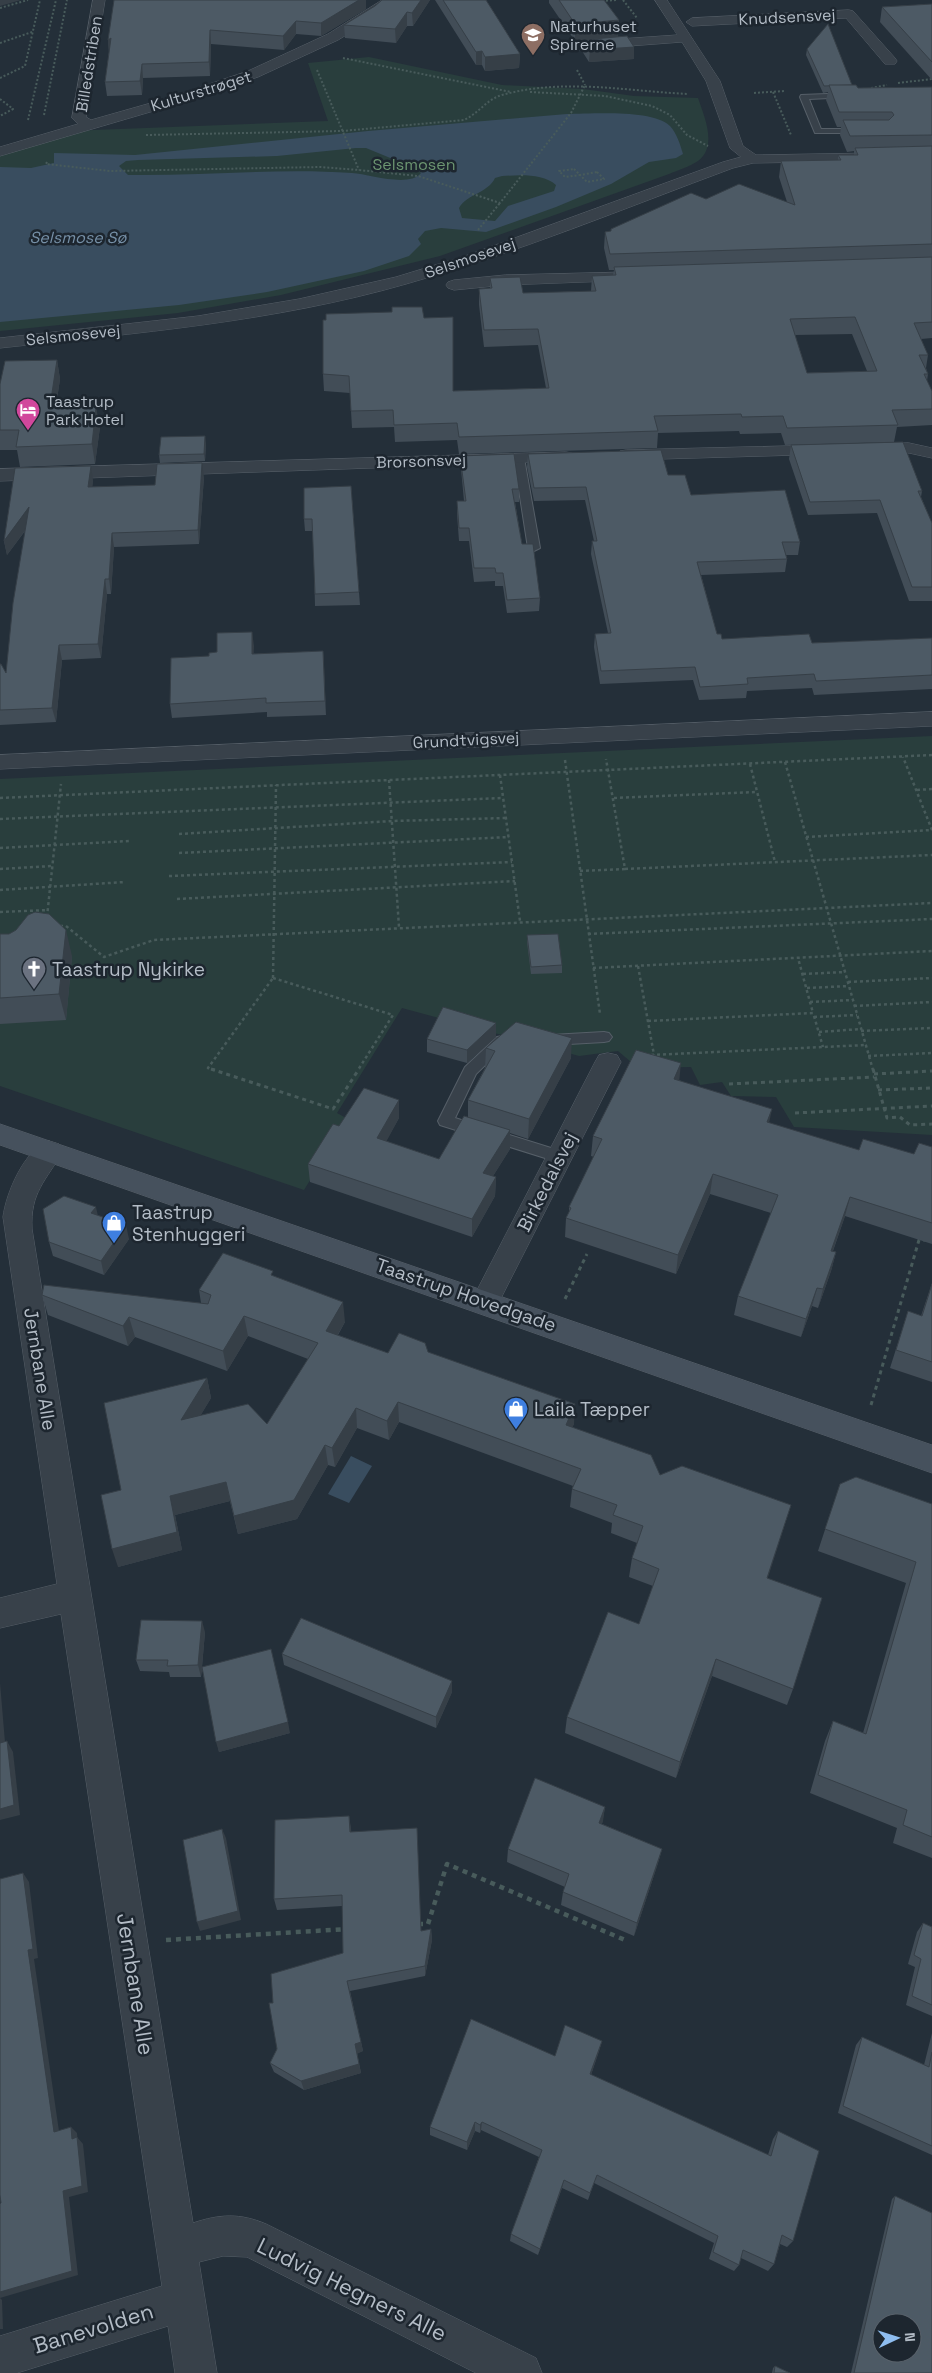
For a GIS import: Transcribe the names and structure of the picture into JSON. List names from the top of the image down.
{
  "streets": {
    "street": [
      "Knudsensvej",
      "Billedstriben",
      "Kulturstrøget",
      "Selsmosevej",
      "Brorsonsvej",
      "Grundtvigsvej",
      "Birkedalsvej",
      "Taastrup Hovedgade",
      "Jernbane Alle",
      "Ludvig Hegners Alle",
      "Banevolden"
    ]
  },
  "crossings": [
    ["Billedstriben", "Kulturstrøget"],
    ["Birkedalsvej", "Taastrup Hovedgade"],
    ["Taastrup Hovedgade", "Jernbane Alle"],
    ["Jernbane Alle", "Ludvig Hegners Alle"],
    ["Jernbane Alle", "Banevolden"]
  ],
  "water": ["Selsmose Sø"],
  "parks": ["Selsmosen"],
  "places": {
    "school or university": ["Naturhuset Spirerne"],
    "hotel": ["Taastrup Park Hotel"],
    "church": ["Taastrup Nykirke"],
    "shop": ["Taastrup Stenhuggeri", "Laila Tæpper"]
  },
  "north": "right"
}
